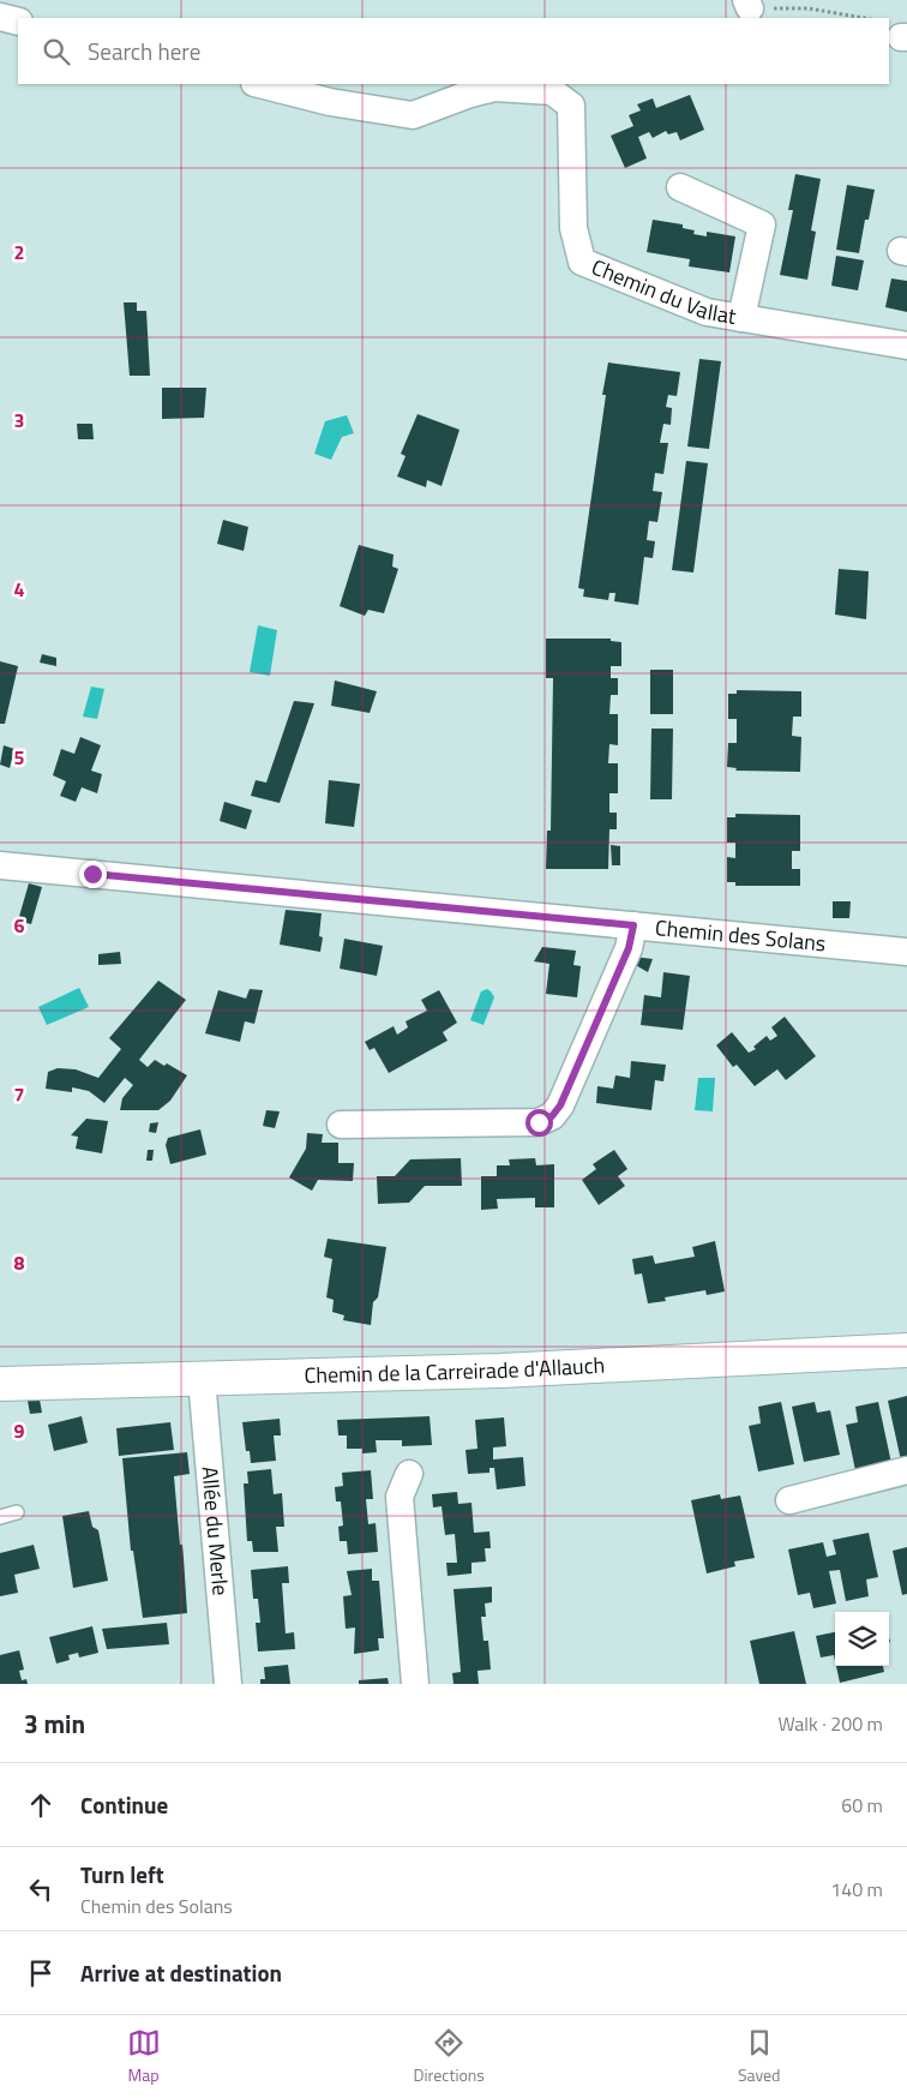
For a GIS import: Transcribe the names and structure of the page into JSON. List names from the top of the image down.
{
  "streets": {
    "street": [
      "Chemin du Vallat",
      "Chemin des Solans",
      "Chemin de la Carreirade d'Allauch",
      "Allée du Merle"
    ]
  },
  "crossings": [
    ["Chemin de la Carreirade d'Allauch", "Allée du Merle"]
  ],
  "page": {
    "search": "Search here",
    "heading": ["3 min", "Walk · 200 m"],
    "list": [
      ["Continue", "60 m"],
      ["Turn left", "Chemin des Solans", "140 m"],
      "Arrive at destination"
    ],
    "nav": ["Map", "Directions", "Saved"]
  },
  "grid": {
    "rows": [
      "2",
      "3",
      "4",
      "5",
      "6",
      "7",
      "8",
      "9"
    ]
  }
}
